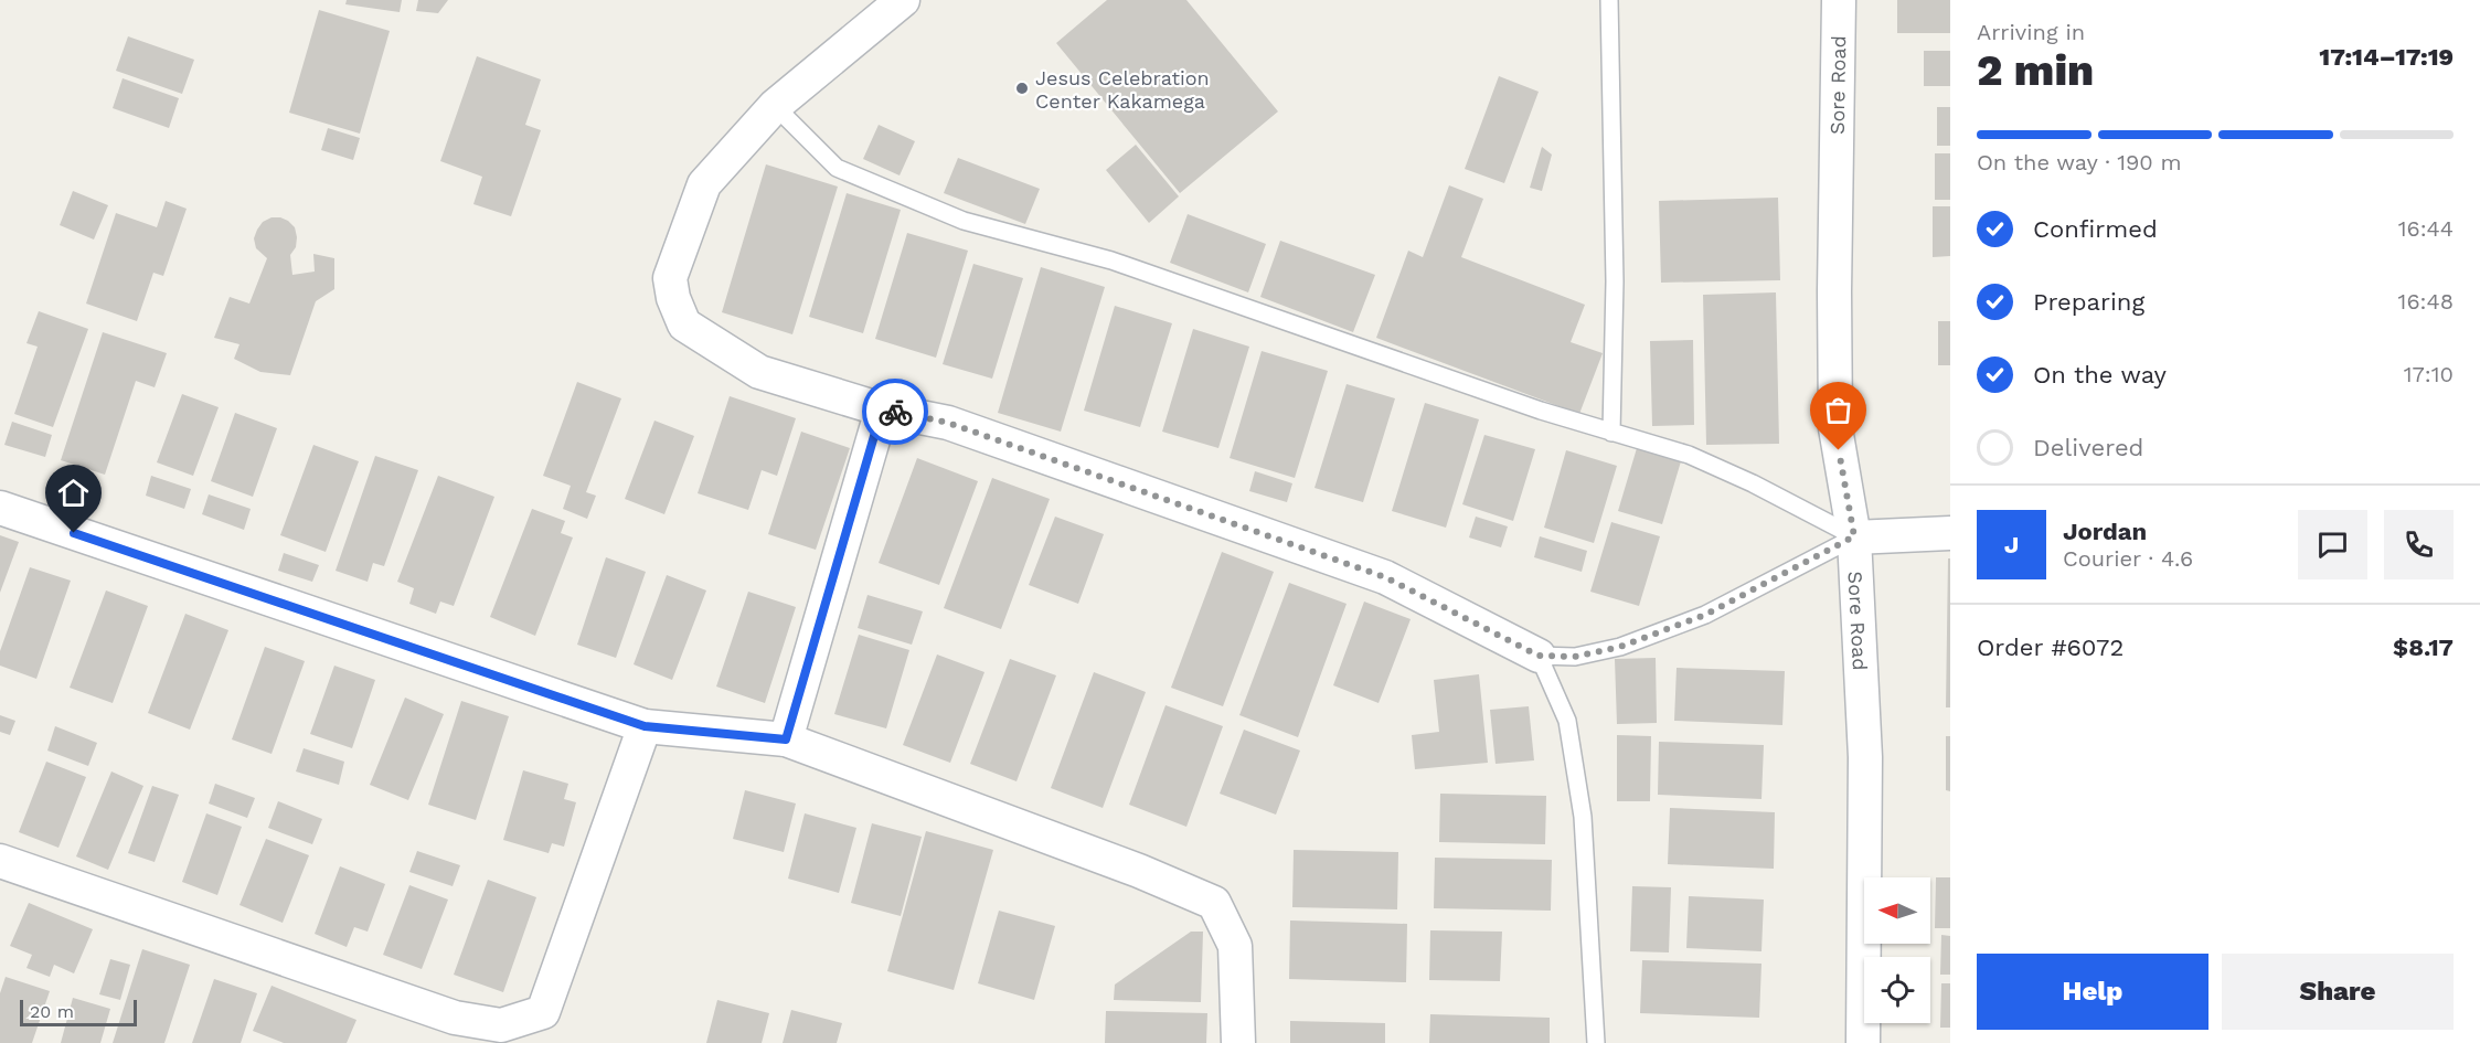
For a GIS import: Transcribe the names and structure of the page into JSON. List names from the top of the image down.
{
  "streets": {
    "street": ["Sore Road"]
  },
  "places": ["Jesus Celebration Center Kakamega"],
  "scale_bar": "20 m",
  "north": "left",
  "page": {
    "heading": ["2 min", "Arriving in", "17:14–17:19"],
    "panel": [
      "Jordan",
      "Courier · 4.6",
      "Order #6072",
      "$8.17"
    ],
    "bar": "On the way · 190 m",
    "list": [
      ["Confirmed", "16:44"],
      ["Preparing", "16:48"],
      ["On the way", "17:10"],
      "Delivered"
    ],
    "round": "J",
    "buttons": ["Help", "Share"],
    "scale": "20 m"
  }
}
